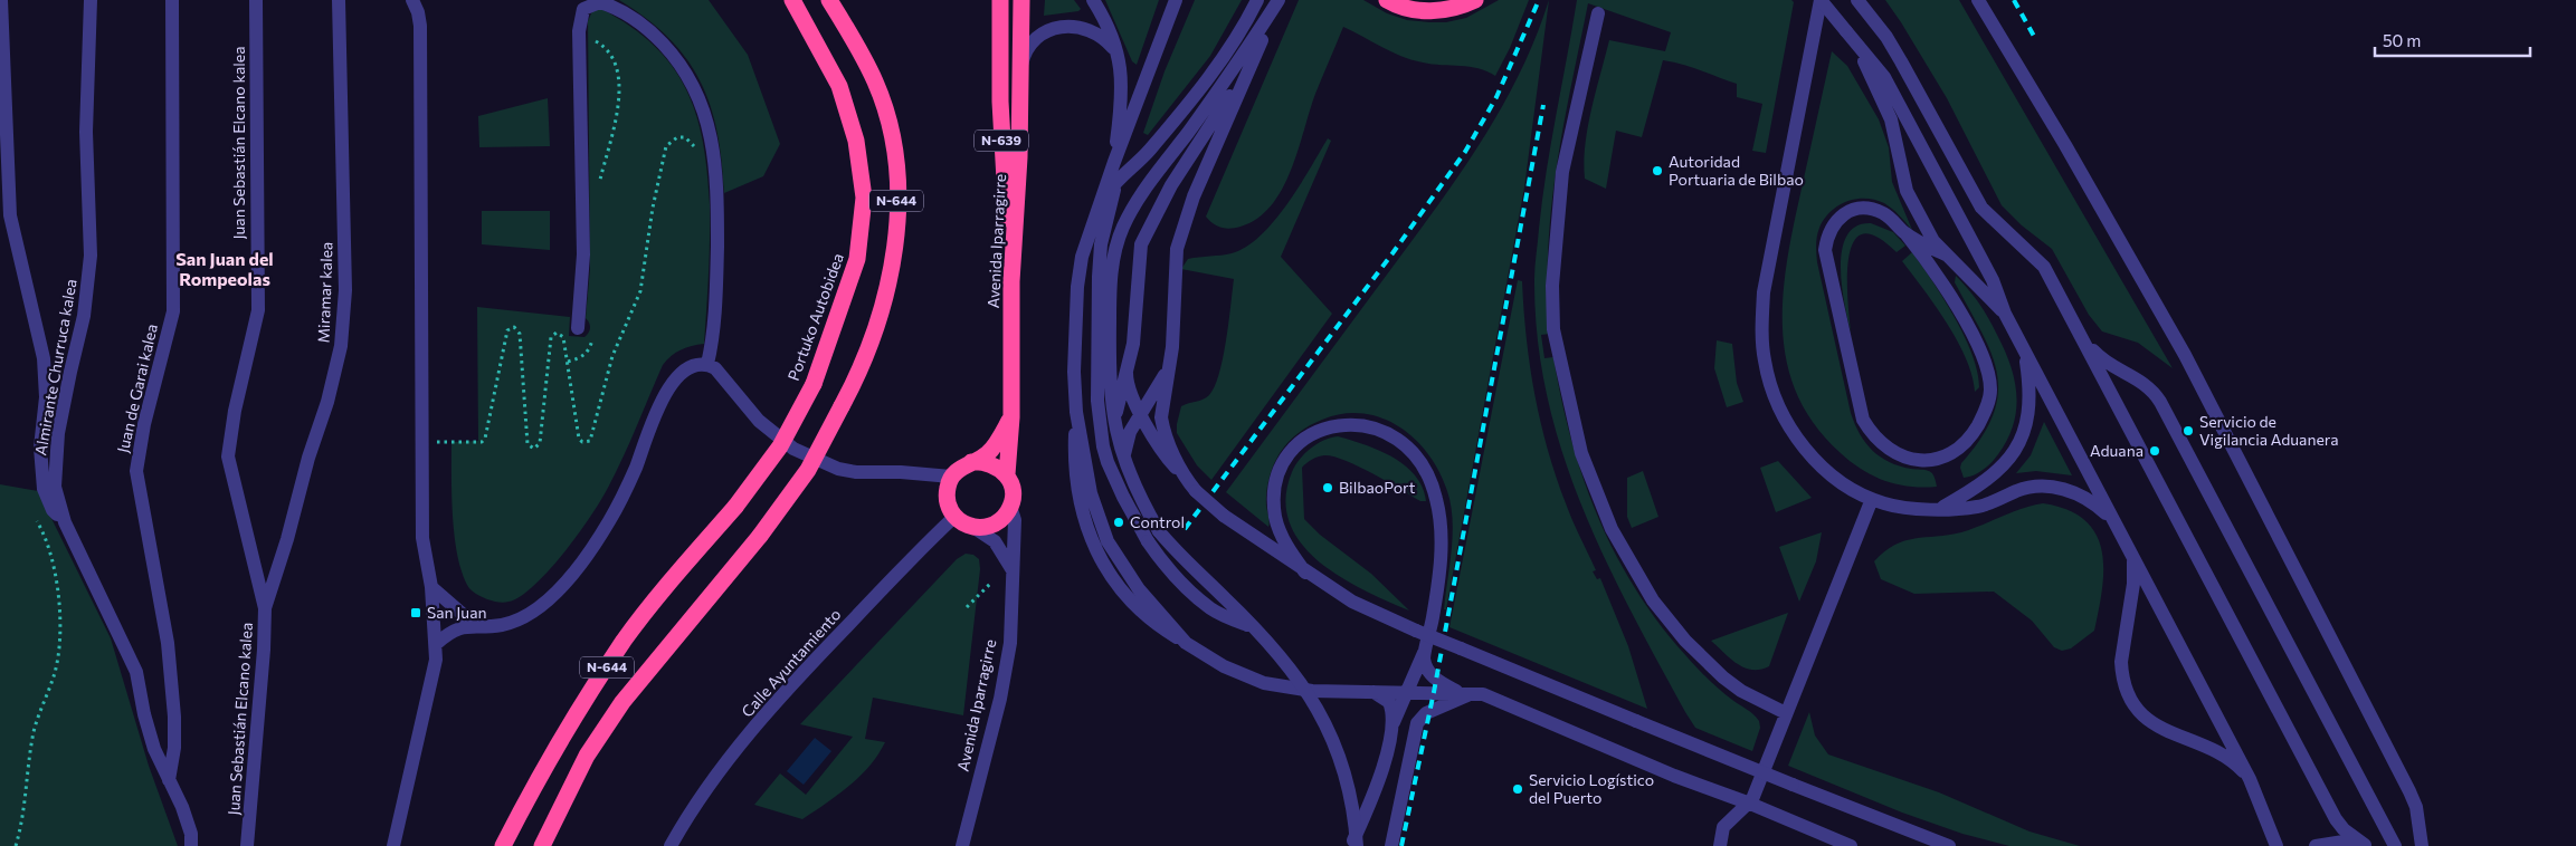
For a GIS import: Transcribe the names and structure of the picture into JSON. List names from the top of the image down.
{
  "streets": {
    "highway": [
      "N-639",
      "N-644",
      "Avenida Iparragirre",
      "Portuko Autobidea"
    ],
    "street": [
      "Juan Sebastián Elcano kalea",
      "Miramar kalea",
      "Almirante Churruca kalea",
      "Juan de Garai kalea",
      "Calle Ayuntamiento"
    ]
  },
  "crossings": [
    ["N-639", "Avenida Iparragirre"],
    ["Juan Sebastián Elcano kalea", "Miramar kalea"],
    ["Avenida Iparragirre", "Calle Ayuntamiento"],
    ["Almirante Churruca kalea", "Juan de Garai kalea"]
  ],
  "districts": ["San Juan del Rompeolas"],
  "places": {
    "other": [
      "Autoridad Portuaria de Bilbao",
      "Servicio de Vigilancia Aduanera",
      "Aduana",
      "BilbaoPort",
      "Control",
      "Servicio Logístico del Puerto"
    ],
    "transit": ["San Juan"]
  },
  "scale_bar": "50 m"
}
